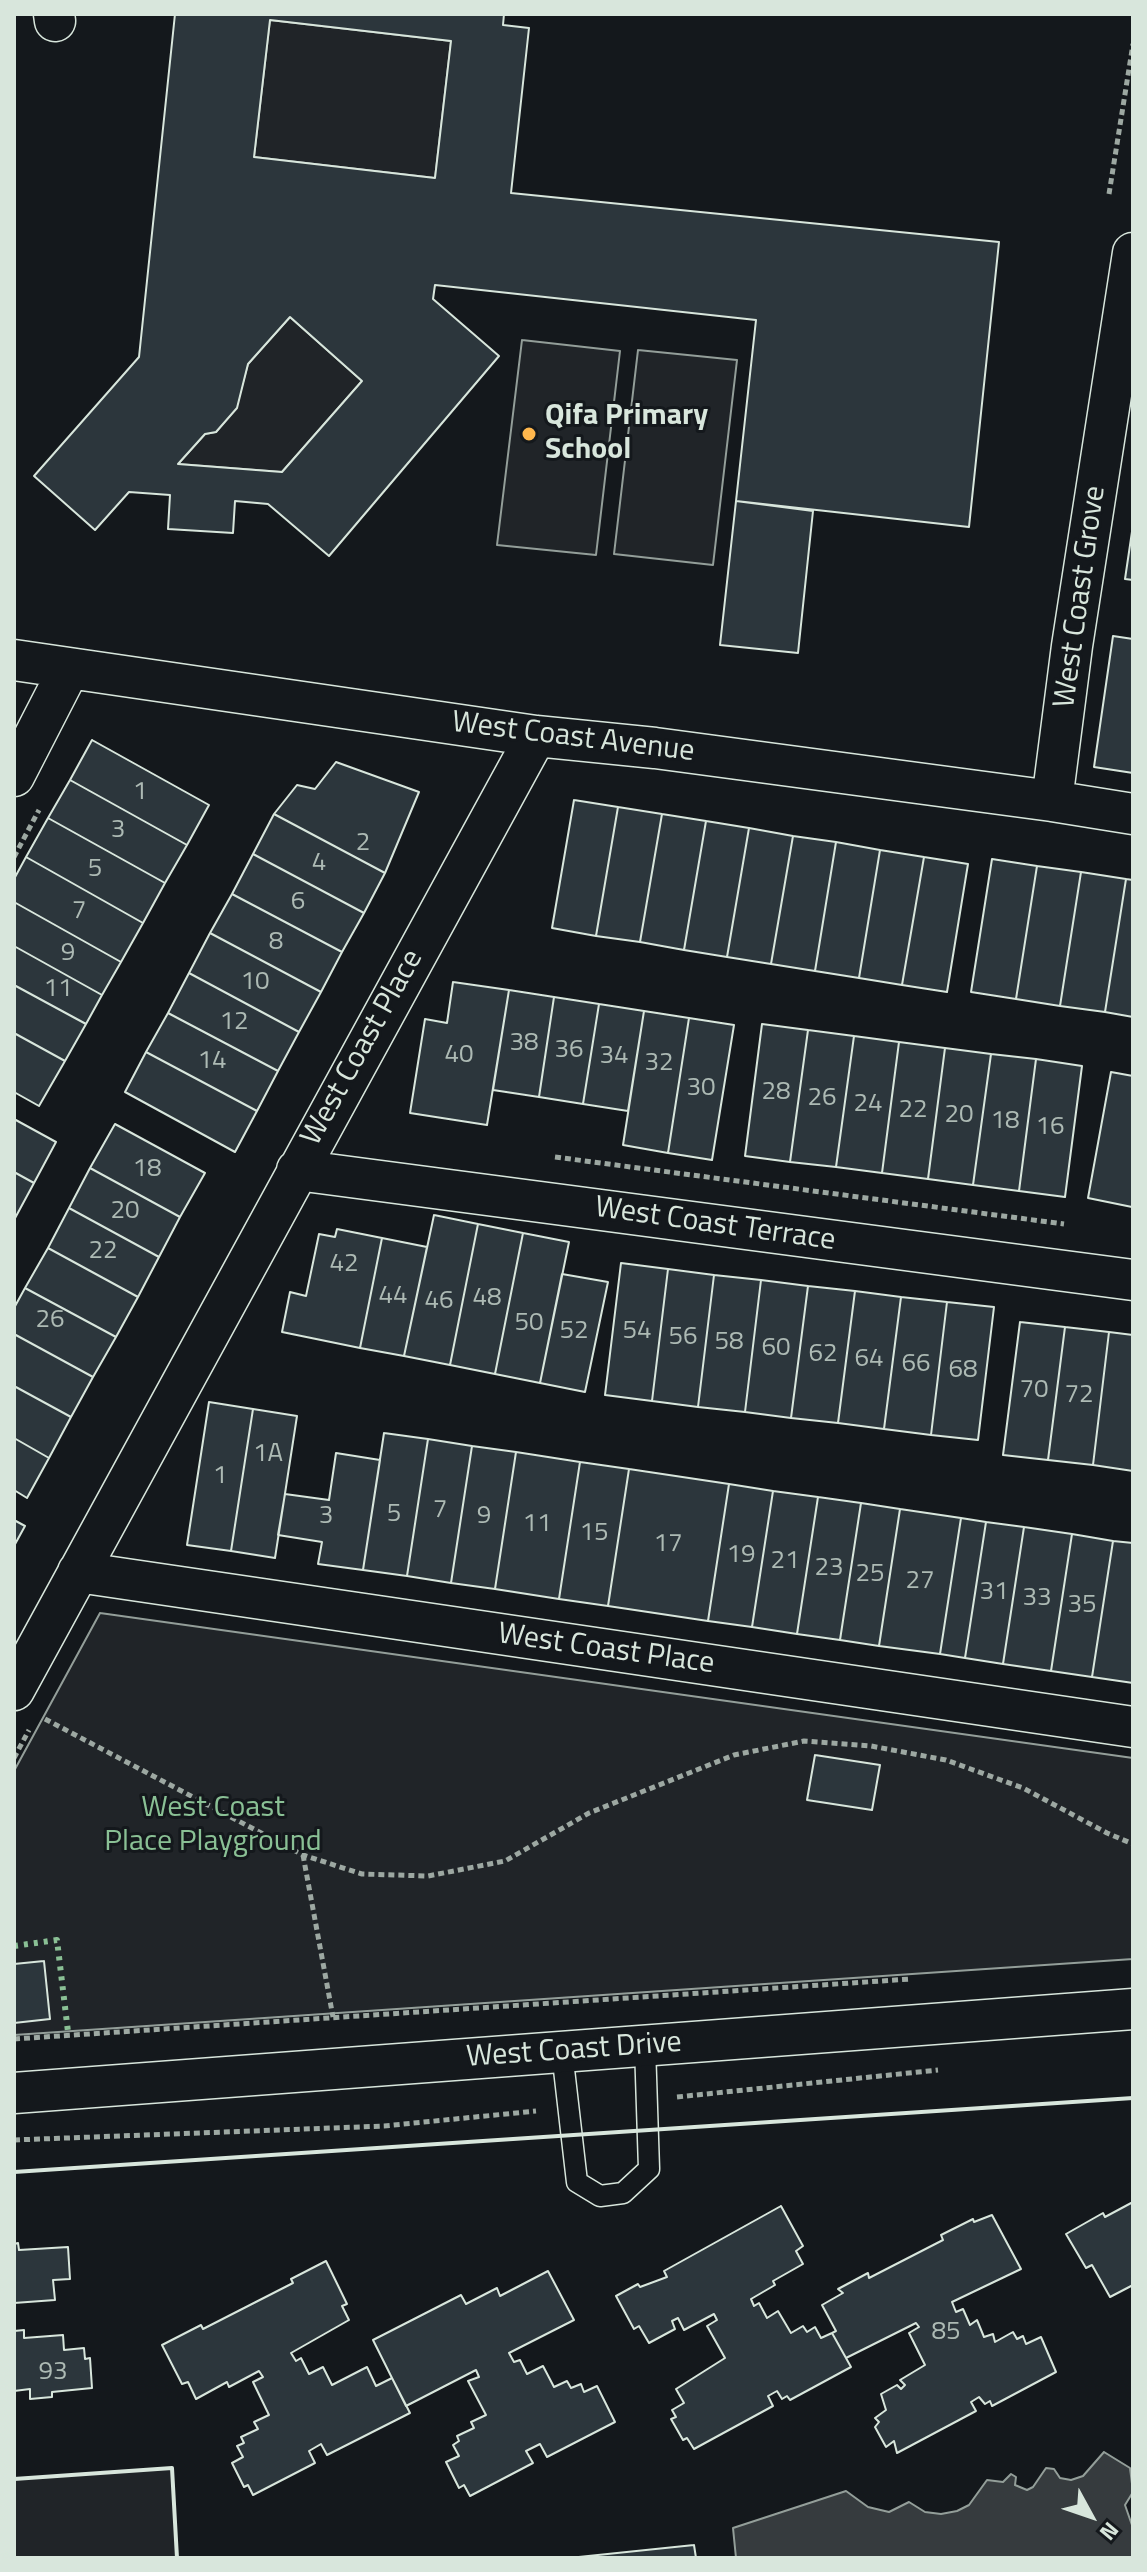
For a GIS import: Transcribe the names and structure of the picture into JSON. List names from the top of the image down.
{
  "streets": {
    "street": [
      "West Coast Grove",
      "West Coast Avenue",
      "West Coast Place",
      "West Coast Terrace",
      "West Coast Drive"
    ]
  },
  "crossings": [
    ["West Coast Grove", "West Coast Avenue"],
    ["West Coast Avenue", "West Coast Place"],
    ["West Coast Place", "West Coast Terrace"]
  ],
  "parks": ["West Coast Place Playground"],
  "places": ["Qifa Primary School"],
  "house_numbers": [
    "1",
    "3",
    "2",
    "4",
    "5",
    "6",
    "7",
    "8",
    "9",
    "10",
    "11",
    "12",
    "38",
    "36",
    "40",
    "34",
    "14",
    "32",
    "30",
    "28",
    "26",
    "24",
    "22",
    "20",
    "18",
    "16",
    "18",
    "20",
    "22",
    "42",
    "44",
    "48",
    "46",
    "26",
    "50",
    "52",
    "54",
    "56",
    "58",
    "60",
    "62",
    "64",
    "66",
    "68",
    "70",
    "72",
    "1A",
    "1",
    "7",
    "5",
    "3",
    "9",
    "11",
    "15",
    "17",
    "19",
    "21",
    "23",
    "25",
    "27",
    "31",
    "33",
    "35",
    "85",
    "93"
  ],
  "north": "bottom right"
}
